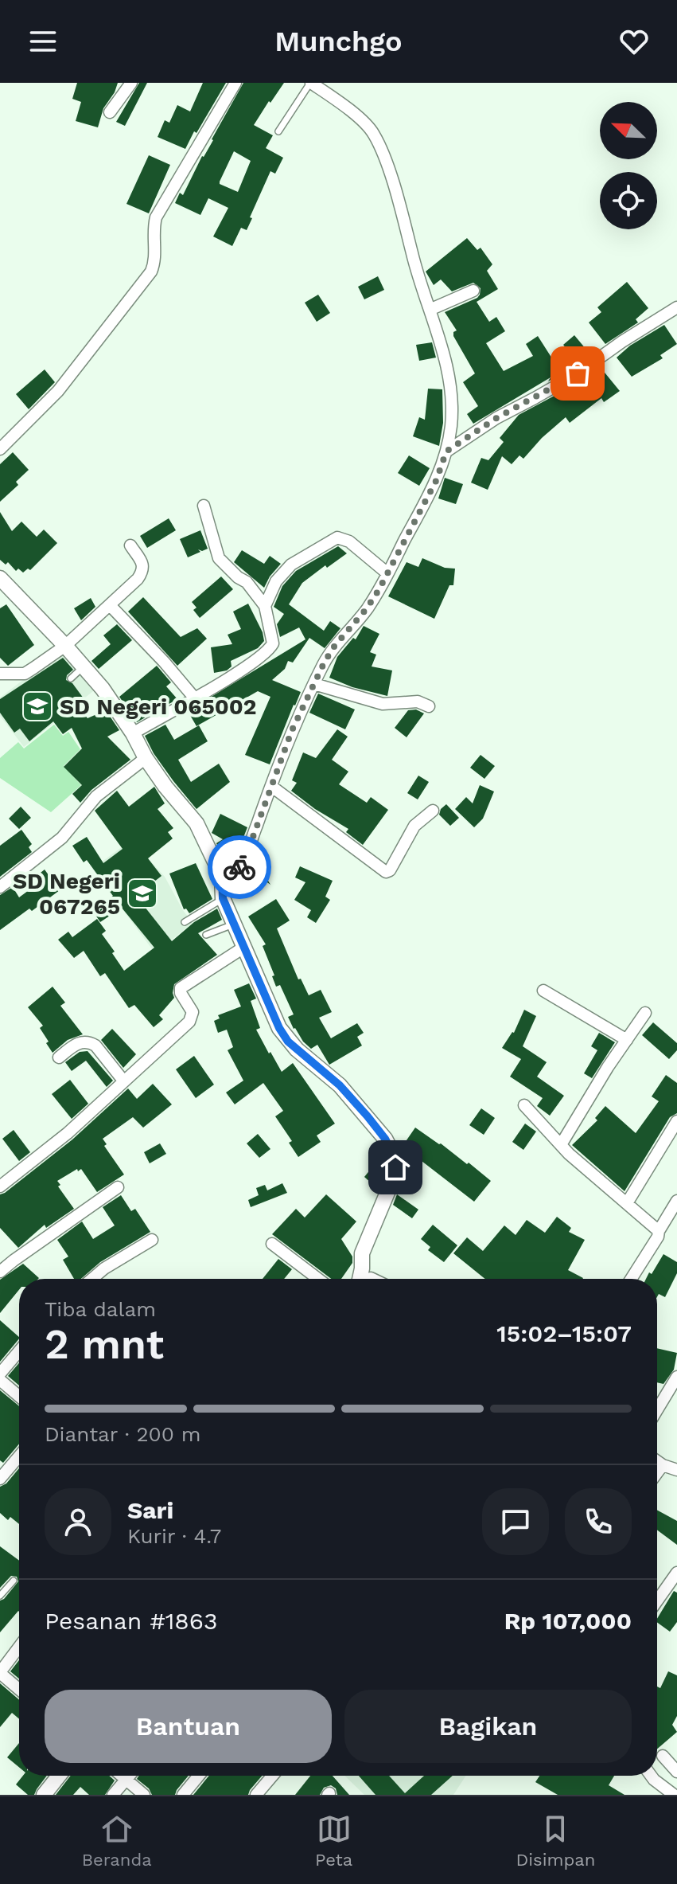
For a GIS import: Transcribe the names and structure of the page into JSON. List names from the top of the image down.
{
  "places": {
    "school or university": ["SD Negeri 065002", "SD Negeri 067265"]
  },
  "north": "top left",
  "page": {
    "header": "Munchgo",
    "heading": ["2 mnt", "Tiba dalam", "15:02–15:07"],
    "panel": [
      "Sari",
      "Kurir · 4.7",
      "Pesanan #1863",
      "Rp 107,000"
    ],
    "bar": "Diantar · 200 m",
    "buttons": ["Bantuan", "Bagikan"],
    "tabs": ["Beranda", "Peta", "Disimpan"]
  }
}
